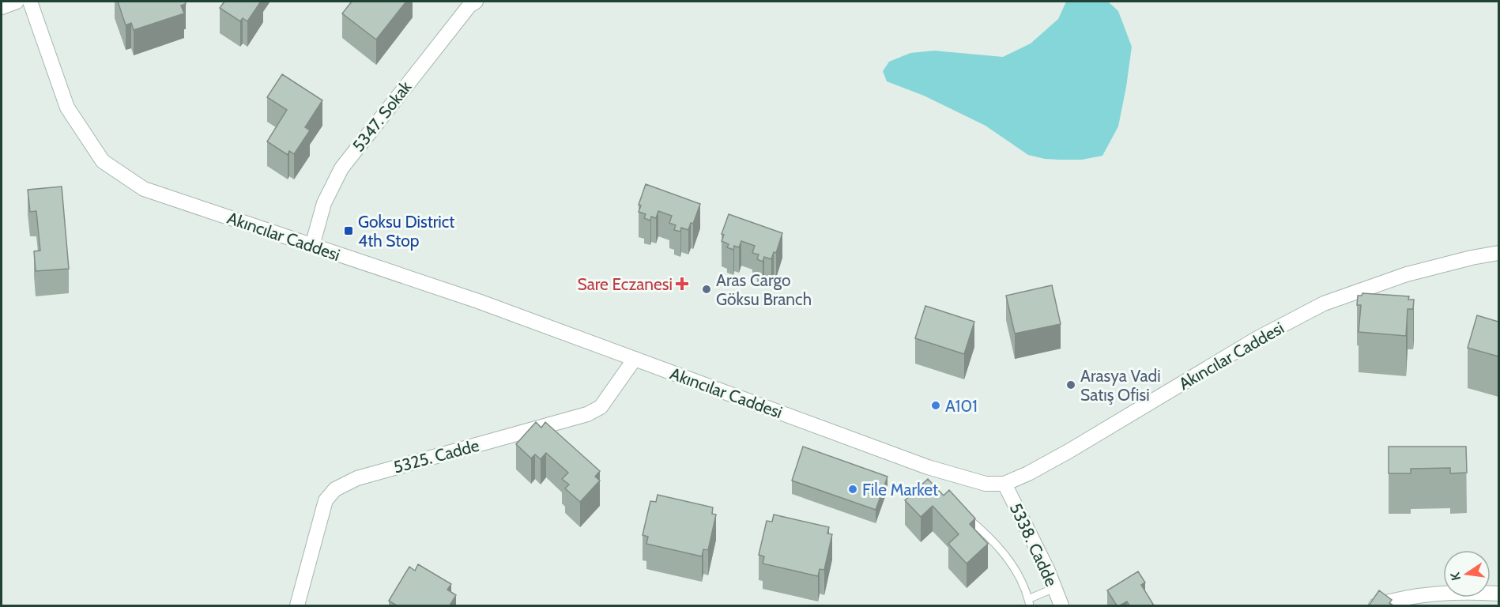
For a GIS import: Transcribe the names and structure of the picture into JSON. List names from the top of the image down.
{
  "streets": {
    "street": [
      "5347. Sokak",
      "Akıncılar Caddesi",
      "5325. Cadde",
      "5338. Cadde"
    ]
  },
  "crossings": [
    ["5347. Sokak", "Akıncılar Caddesi"],
    ["Akıncılar Caddesi", "5325. Cadde"],
    ["Akıncılar Caddesi", "5338. Cadde"]
  ],
  "places": {
    "transit": ["Goksu District 4th Stop"],
    "health": ["Sare Eczanesi"],
    "other": [
      "Aras Cargo Göksu Branch",
      "Arasya Vadi Satış Ofisi",
      "A101",
      "File Market"
    ]
  },
  "north": "left"
}
